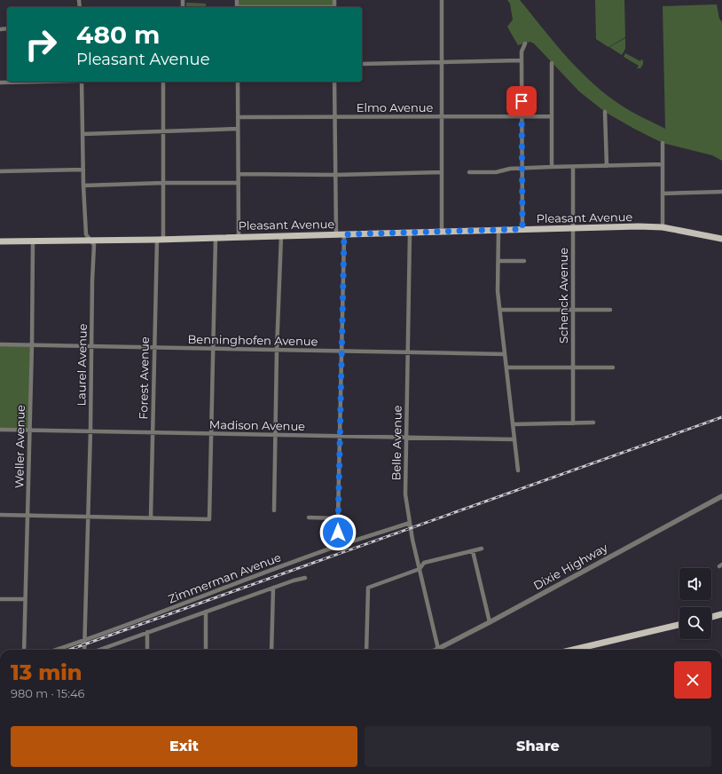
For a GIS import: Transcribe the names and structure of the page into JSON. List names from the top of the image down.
{
  "streets": {
    "main road": ["Pleasant Avenue"],
    "street": [
      "Elmo Avenue",
      "Schenck Avenue",
      "Benninghofen Avenue",
      "Laurel Avenue",
      "Forest Avenue",
      "Madison Avenue",
      "Belle Avenue",
      "Weller Avenue",
      "Dixie Highway",
      "Zimmerman Avenue"
    ]
  },
  "crossings": [
    ["Pleasant Avenue", "Schenck Avenue"],
    ["Pleasant Avenue", "Laurel Avenue"],
    ["Pleasant Avenue", "Forest Avenue"],
    ["Pleasant Avenue", "Belle Avenue"],
    ["Pleasant Avenue", "Weller Avenue"],
    ["Benninghofen Avenue", "Laurel Avenue"],
    ["Benninghofen Avenue", "Forest Avenue"],
    ["Benninghofen Avenue", "Belle Avenue"],
    ["Benninghofen Avenue", "Weller Avenue"],
    ["Laurel Avenue", "Madison Avenue"],
    ["Laurel Avenue", "Zimmerman Avenue"],
    ["Forest Avenue", "Madison Avenue"],
    ["Madison Avenue", "Belle Avenue"],
    ["Madison Avenue", "Weller Avenue"],
    ["Belle Avenue", "Dixie Highway"],
    ["Belle Avenue", "Zimmerman Avenue"]
  ],
  "page": {
    "turn": ["480 m", "Pleasant Avenue"],
    "heading": ["13 min", "980 m · 15:46"],
    "buttons": ["Exit", "Share"]
  }
}
